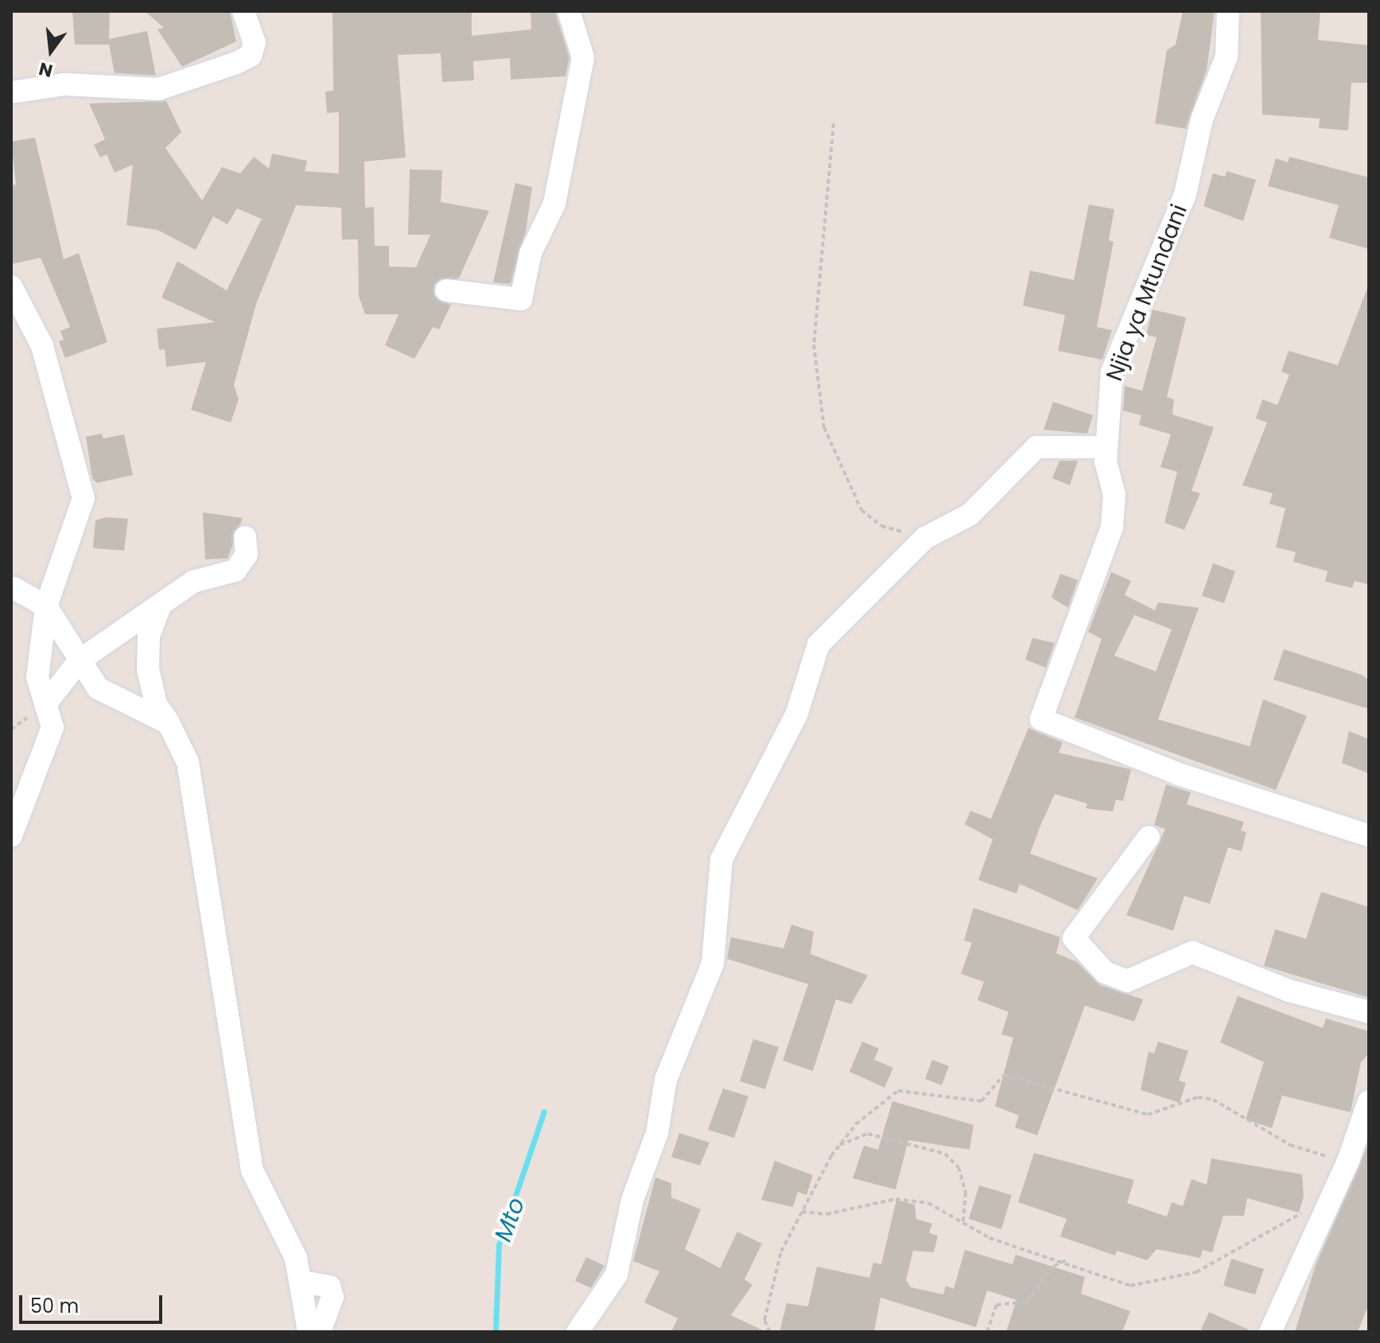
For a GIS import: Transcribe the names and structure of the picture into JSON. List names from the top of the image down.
{
  "streets": {
    "street": ["Njia ya Mtundani"]
  },
  "water": ["Mto"],
  "scale_bar": "50 m",
  "north": "bottom"
}
